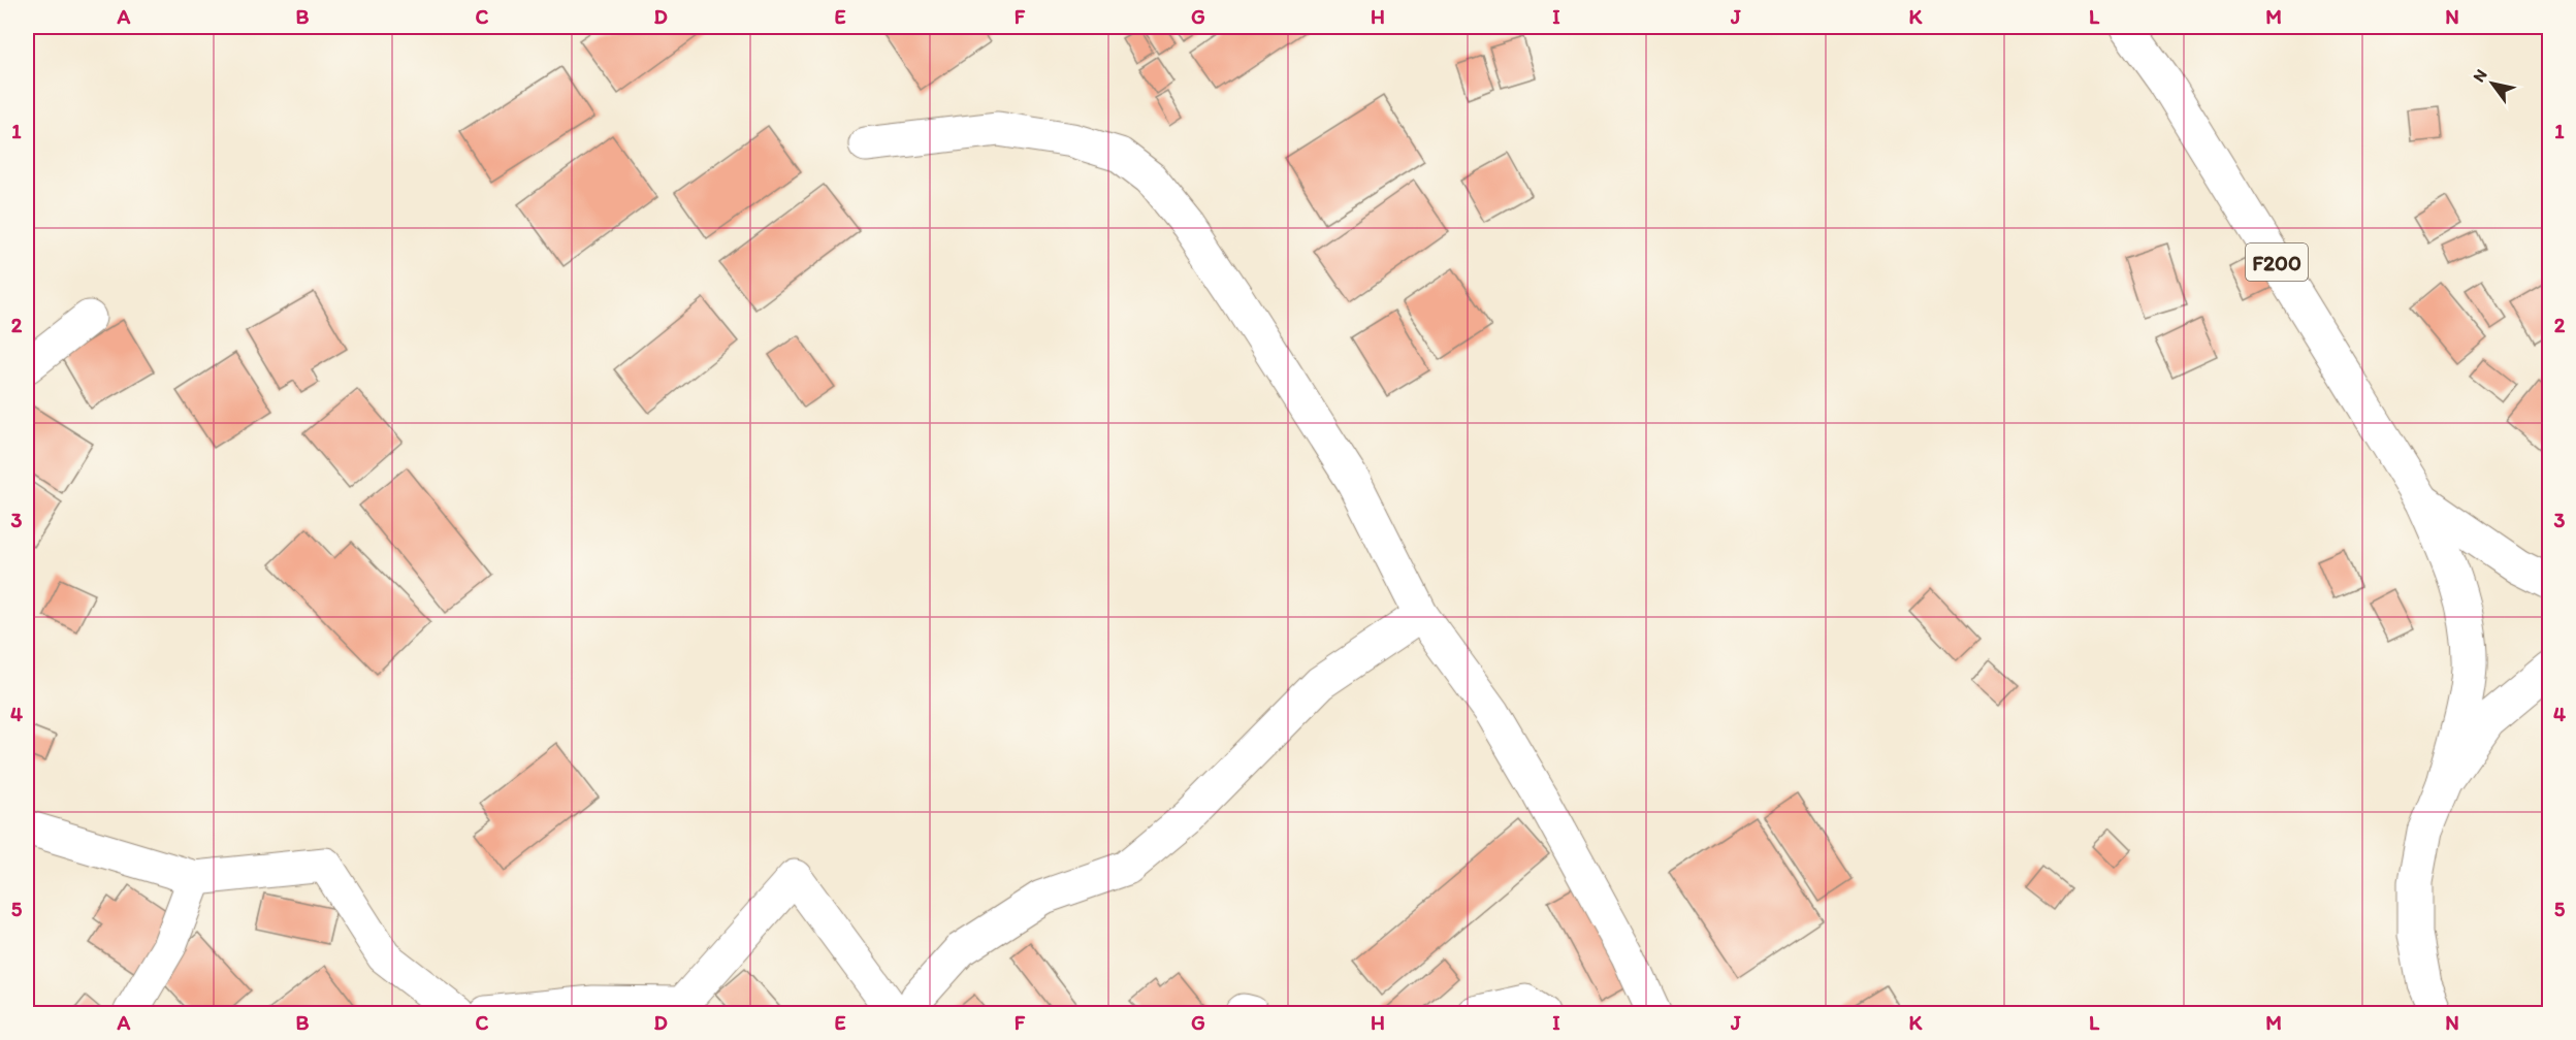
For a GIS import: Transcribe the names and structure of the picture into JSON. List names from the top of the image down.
{
  "streets": {
    "street": ["F200"]
  },
  "north": "top left",
  "grid": {
    "columns": [
      "A",
      "B",
      "C",
      "D",
      "E",
      "F",
      "G",
      "H",
      "I",
      "J",
      "K",
      "L",
      "M",
      "N"
    ],
    "rows": [
      "1",
      "2",
      "3",
      "4",
      "5"
    ]
  }
}
